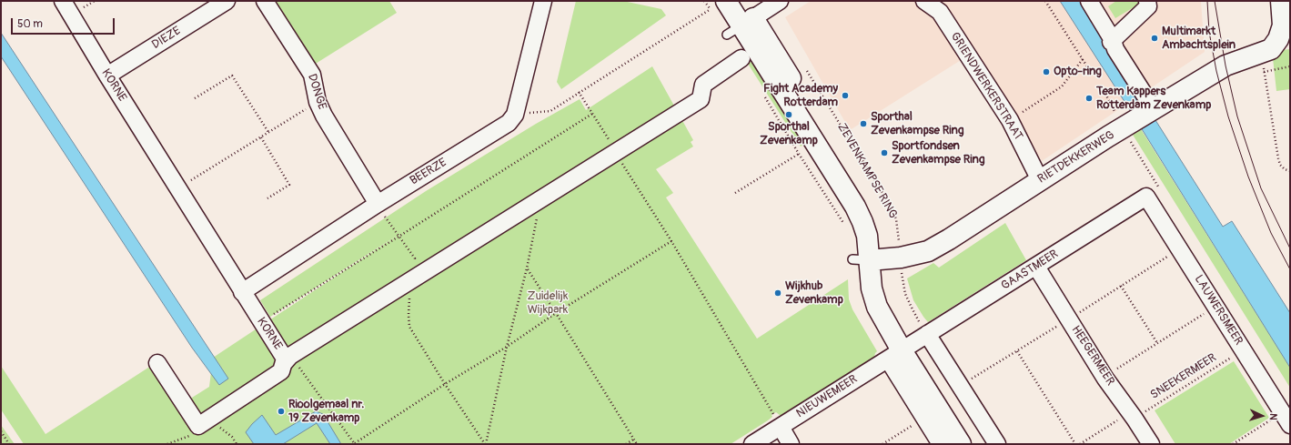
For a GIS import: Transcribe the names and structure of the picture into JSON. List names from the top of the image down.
{
  "streets": {
    "main road": ["RIETDEKKERWEG", "ZEVENKAMPSE RING"],
    "street": [
      "DIEZE",
      "KORNE",
      "GRIENDWERKERSTRAAT",
      "DONGE",
      "BEERZE",
      "GAASTMEER",
      "LAUWERSMEER",
      "HEEGERMEER",
      "NIEUWEMEER"
    ],
    "path": ["SNEEKERMEER"]
  },
  "crossings": [
    ["DIEZE", "KORNE"],
    ["KORNE", "BEERZE"],
    ["GRIENDWERKERSTRAAT", "RIETDEKKERWEG"],
    ["DONGE", "BEERZE"],
    ["RIETDEKKERWEG", "ZEVENKAMPSE RING"],
    ["ZEVENKAMPSE RING", "GAASTMEER"],
    ["ZEVENKAMPSE RING", "NIEUWEMEER"],
    ["GAASTMEER", "LAUWERSMEER"],
    ["GAASTMEER", "HEEGERMEER"],
    ["GAASTMEER", "NIEUWEMEER"],
    ["LAUWERSMEER", "SNEEKERMEER"],
    ["HEEGERMEER", "SNEEKERMEER"]
  ],
  "parks": ["Zuidelijk Wijkpark"],
  "places": [
    "Multimarkt Ambachtsplein",
    "Opto-ring",
    "Fight Academy Rotterdam",
    "Team Kappers Rotterdam Zevenkamp",
    "Sporthal Zevenkamp",
    "Sporthal Zevenkampse Ring",
    "Sportfondsen Zevenkampse Ring",
    "Wijkhub Zevenkamp",
    "Rioolgemaal nr. 19 Zevenkamp"
  ],
  "scale_bar": "50 m",
  "north": "right"
}
